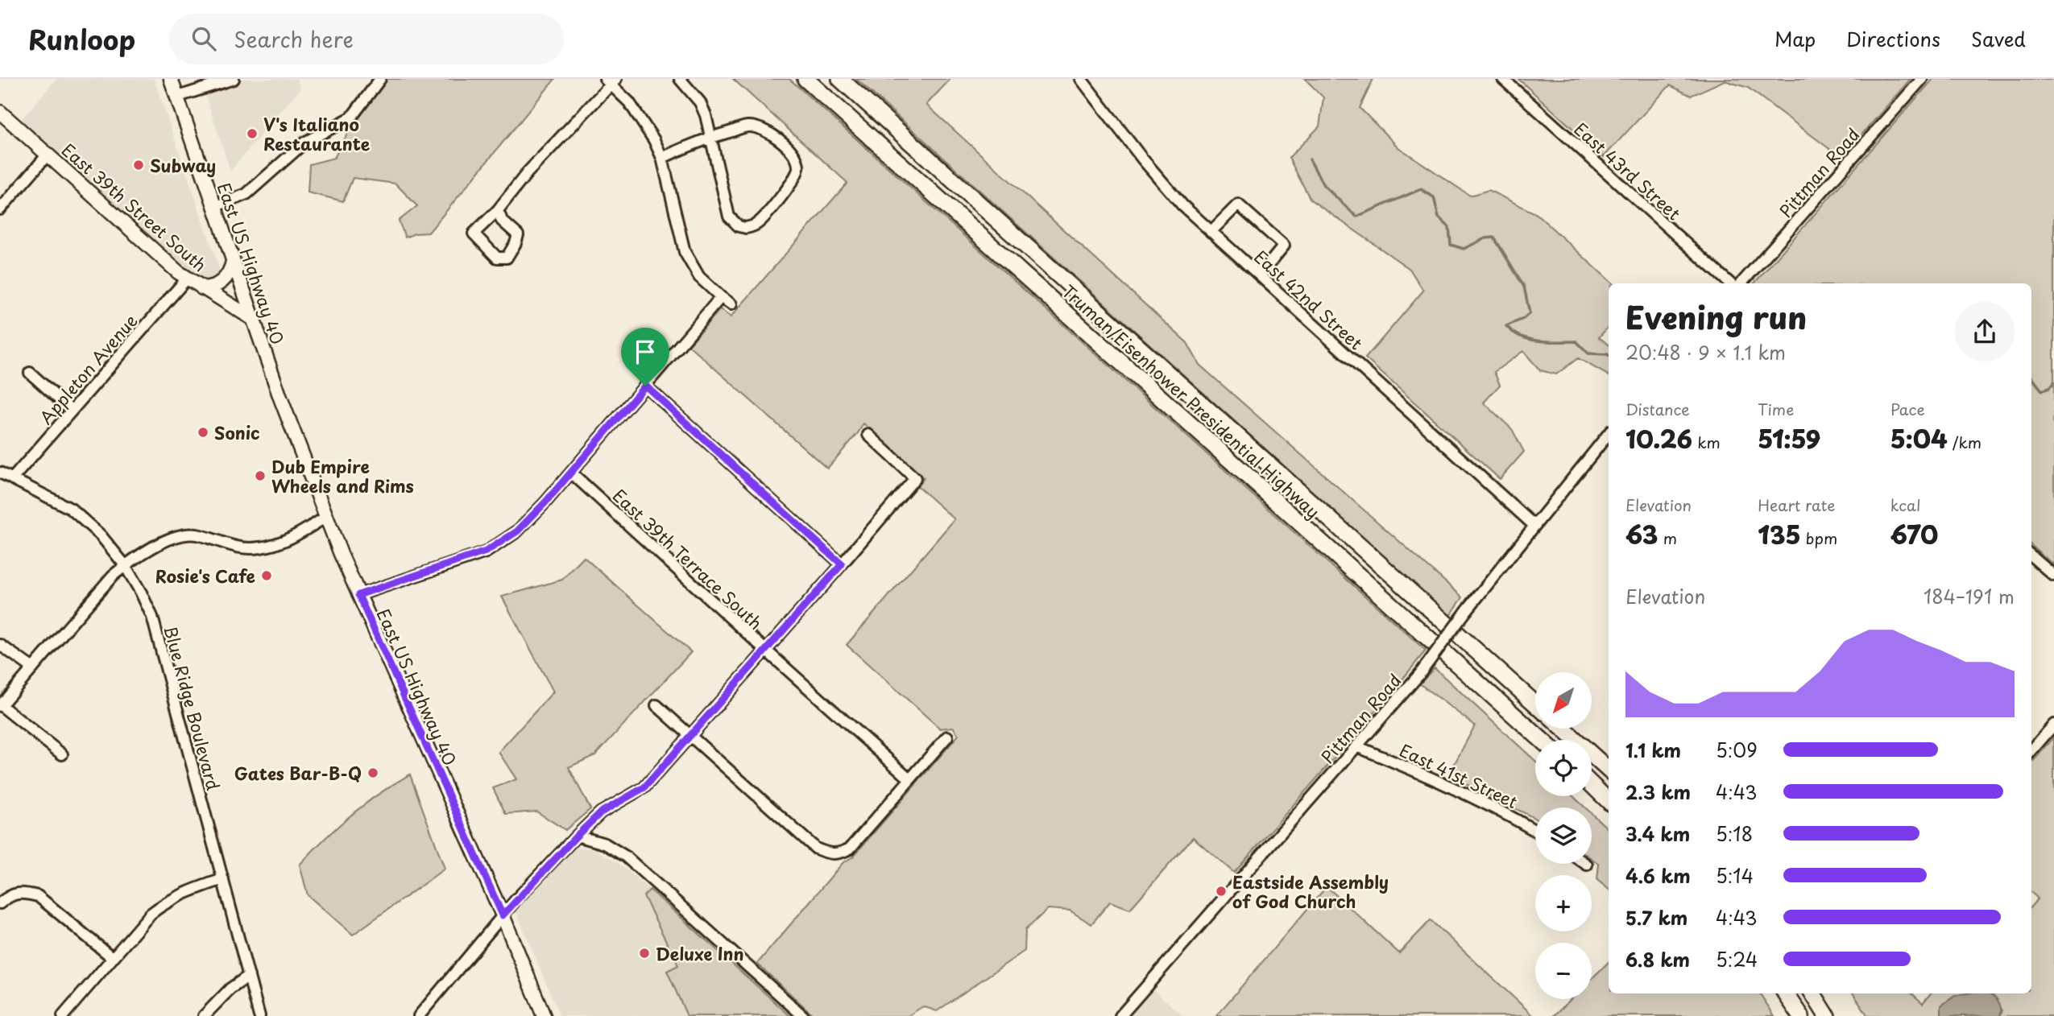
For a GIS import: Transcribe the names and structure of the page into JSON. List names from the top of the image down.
{
  "streets": {
    "highway": ["Truman/Eisenhower Presidential Highway"],
    "main road": ["East 39th Street South", "East US Highway 40"],
    "street": [
      "East 43rd Street",
      "Pittman Road",
      "East 42nd Street",
      "Appleton Avenue",
      "East 39th Terrace South",
      "Blue Ridge Boulevard",
      "East 41st Street"
    ]
  },
  "crossings": [
    ["Pittman Road", "East 42nd Street"],
    ["Pittman Road", "East 41st Street"],
    ["East 39th Street South", "East US Highway 40"],
    ["East 39th Street South", "Appleton Avenue"],
    ["Appleton Avenue", "Blue Ridge Boulevard"]
  ],
  "places": [
    "V's Italiano Restaurante",
    "Subway",
    "Sonic",
    "Dub Empire Wheels and Rims",
    "Rosie's Cafe",
    "Gates Bar-B-Q",
    "Eastside Assembly of God Church",
    "Deluxe Inn"
  ],
  "north": "bottom left",
  "page": {
    "header": "Runloop",
    "search": "Search here",
    "nav": ["Map", "Directions", "Saved"],
    "heading": ["Evening run", "20:48 · 9 × 1.1 km"],
    "stats": [
      ["Distance", "10.26 km"],
      ["Time", "51:59"],
      ["Pace", "5:04 /km"],
      ["Elevation", "63 m"],
      ["Heart rate", "135 bpm"],
      ["kcal", "670"]
    ],
    "chart": ["Elevation", "184–191 m"],
    "map_buttons": ["+", "−"],
    "list": [
      {
        "name": "1.1 km",
        "note": "5:09"
      },
      {
        "name": "2.3 km",
        "note": "4:43"
      },
      {
        "name": "3.4 km",
        "note": "5:18"
      },
      {
        "name": "4.6 km",
        "note": "5:14"
      },
      {
        "name": "5.7 km",
        "note": "4:43"
      },
      {
        "name": "6.8 km",
        "note": "5:24"
      }
    ]
  }
}
